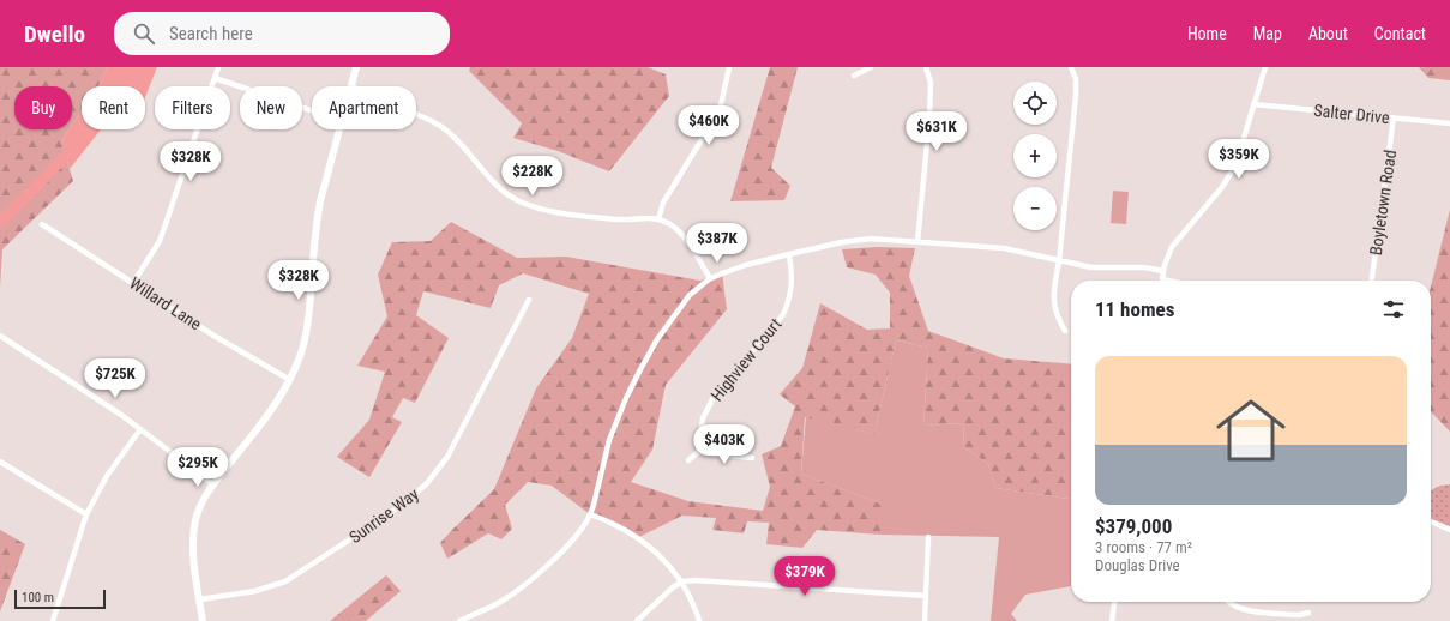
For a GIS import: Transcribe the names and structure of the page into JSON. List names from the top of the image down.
{
  "streets": {
    "street": [
      "Salter Drive",
      "Boyletown Road",
      "Willard Lane",
      "Highview Court",
      "Sunrise Way"
    ]
  },
  "crossings": [
    ["Salter Drive", "Boyletown Road"]
  ],
  "scale_bar": "100 m",
  "page": {
    "header": "Dwello",
    "search": "Search here",
    "nav": [
      "Home",
      "Map",
      "About",
      "Contact"
    ],
    "map_buttons": ["+", "−"],
    "chip": [
      "Buy",
      "Rent",
      "Filters",
      "New",
      "Apartment"
    ],
    "price": [
      "$460K",
      "$631K",
      "$359K",
      "$328K",
      "$228K",
      "$387K",
      "$328K",
      "$725K",
      "$403K",
      "$295K",
      "$379K"
    ],
    "heading": "11 homes",
    "list": [
      {
        "name": "$379,000",
        "note": "3 rooms · 77 m² · Douglas Drive"
      }
    ],
    "scale": "100 m"
  }
}
